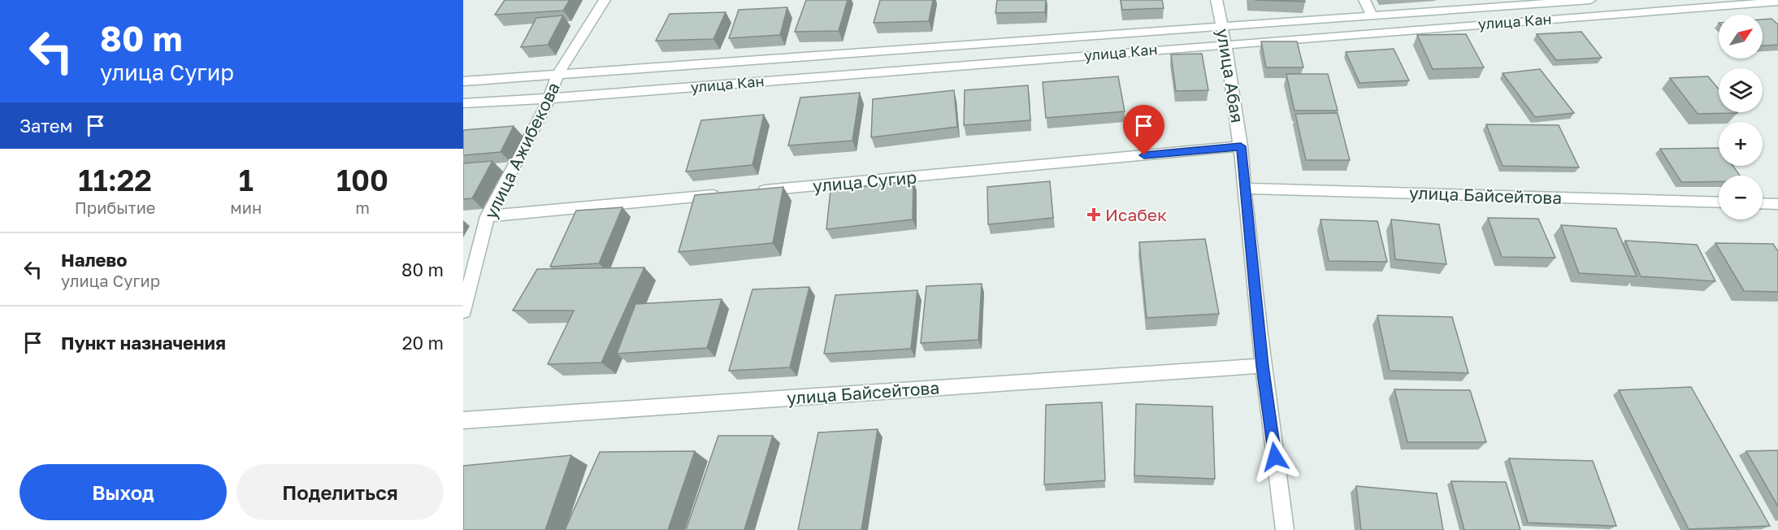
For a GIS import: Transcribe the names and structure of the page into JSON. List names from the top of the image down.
{
  "streets": {
    "street": [
      "улица Кан",
      "улица Абая",
      "улица Ажибекова",
      "улица Сугир",
      "улица Байсейтова"
    ]
  },
  "crossings": [
    ["улица Кан", "улица Абая"],
    ["улица Кан", "улица Ажибекова"],
    ["улица Абая", "улица Сугир"],
    ["улица Абая", "улица Байсейтова"]
  ],
  "places": {
    "health": ["Иcабек"]
  },
  "north": "top right",
  "page": {
    "turn": ["80 m", "улица Сугир"],
    "map_buttons": ["+", "−"],
    "then": "Затем",
    "eta": [
      "11:22",
      "Прибытие",
      "1",
      "мин",
      "100",
      "m"
    ],
    "list": [
      {
        "name": "Налево",
        "note": "улица Сугир",
        "value": "80 m"
      },
      {
        "name": "Пункт назначения",
        "value": "20 m"
      }
    ],
    "buttons": ["Выход", "Поделиться"]
  }
}
